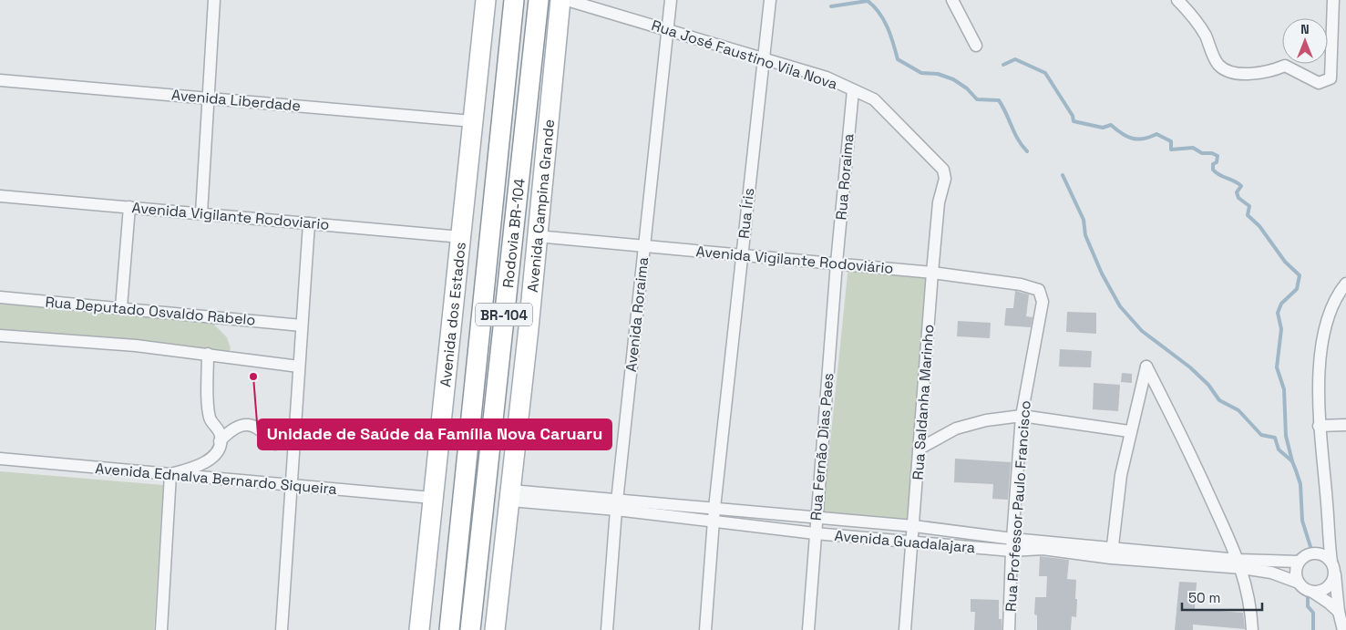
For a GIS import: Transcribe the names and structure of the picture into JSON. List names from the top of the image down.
{
  "streets": {
    "main road": [
      "Avenida Campina Grande",
      "Rodovia BR-104",
      "BR-104",
      "Avenida dos Estados"
    ],
    "street": [
      "Rua José Faustino Vila Nova",
      "Avenida Liberdade",
      "Rua Roraima",
      "Rua Íris",
      "Avenida Vigilante Rodoviario",
      "Avenida Vigilante Rodoviário",
      "Rua Deputado Osvaldo Rabelo",
      "Avenida Roraima",
      "Rua Saldanha Marinho",
      "Rua Fernão Dias Paes",
      "Avenida Ednalva Bernardo Siqueira",
      "Rua Professor Paulo Francisco",
      "Avenida Guadalajara"
    ]
  },
  "crossings": [
    ["Rua José Faustino Vila Nova", "Rua Roraima"],
    ["Rua José Faustino Vila Nova", "Rua Íris"],
    ["Rua José Faustino Vila Nova", "Avenida Roraima"],
    ["Rua José Faustino Vila Nova", "Rua Saldanha Marinho"],
    ["Avenida Liberdade", "Avenida dos Estados"],
    ["Rua Roraima", "Avenida Vigilante Rodoviário"],
    ["Rua Roraima", "Rua Fernão Dias Paes"],
    ["Avenida Campina Grande", "Avenida Vigilante Rodoviário"],
    ["Avenida Campina Grande", "Avenida Guadalajara"],
    ["Rua Íris", "Avenida Vigilante Rodoviário"],
    ["Rua Íris", "Avenida Guadalajara"],
    ["Avenida Vigilante Rodoviario", "Avenida dos Estados"],
    ["Avenida Vigilante Rodoviário", "Avenida Roraima"],
    ["Avenida Vigilante Rodoviário", "Rua Saldanha Marinho"],
    ["Avenida Vigilante Rodoviário", "Rua Fernão Dias Paes"],
    ["Avenida Vigilante Rodoviário", "Rua Professor Paulo Francisco"],
    ["Avenida Roraima", "Avenida Guadalajara"],
    ["Avenida dos Estados", "Avenida Ednalva Bernardo Siqueira"],
    ["Rua Saldanha Marinho", "Avenida Guadalajara"],
    ["Rua Fernão Dias Paes", "Avenida Guadalajara"],
    ["Rua Professor Paulo Francisco", "Avenida Guadalajara"]
  ],
  "places": ["Unidade de Saúde da Família Nova Caruaru"],
  "scale_bar": "50 m",
  "north": "top"
}
